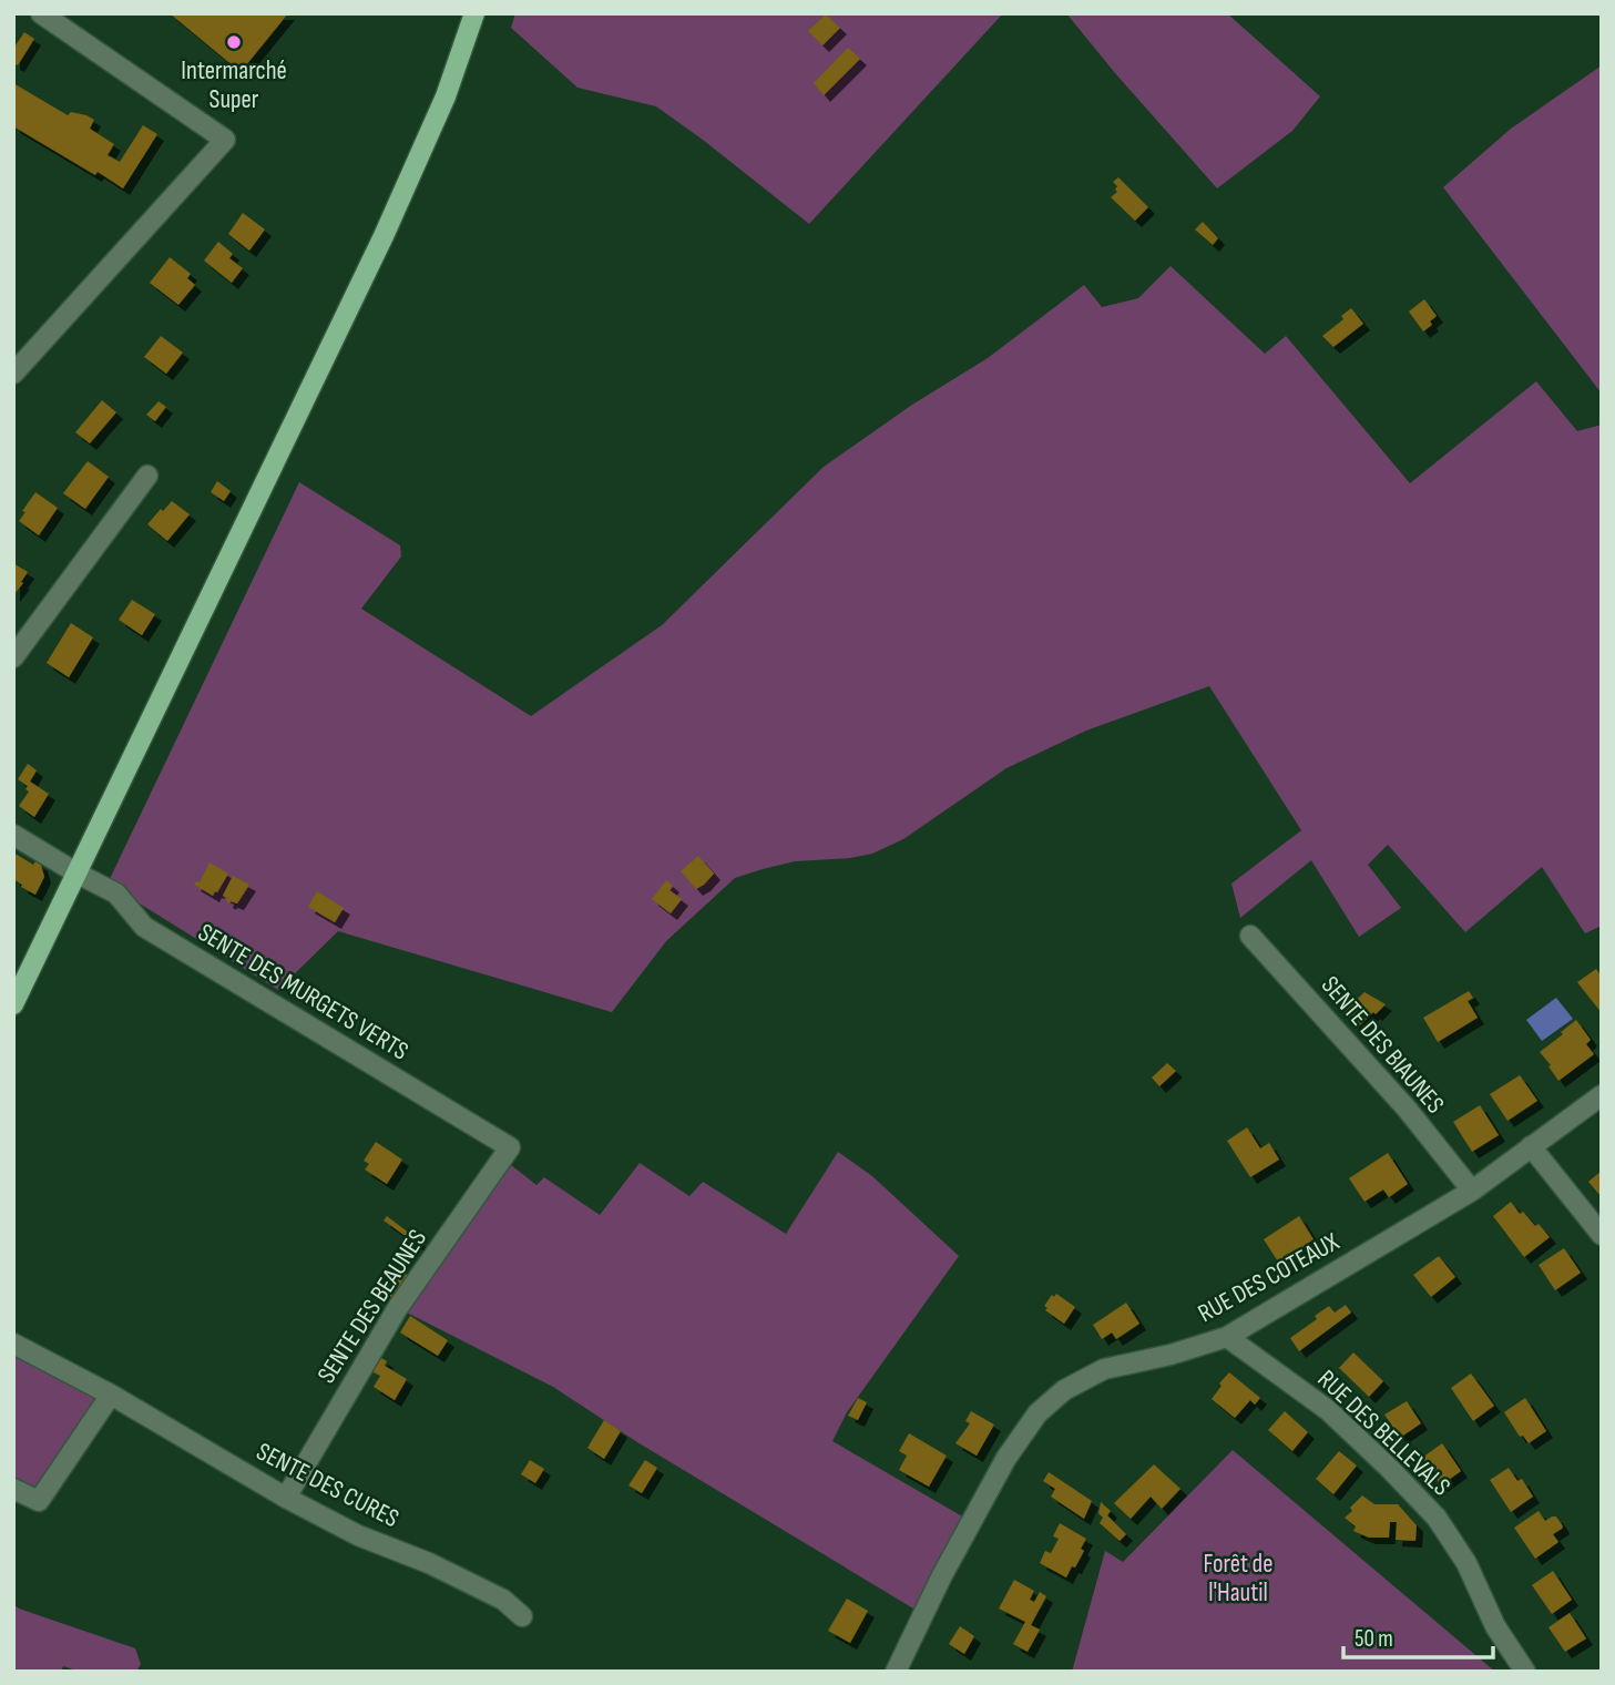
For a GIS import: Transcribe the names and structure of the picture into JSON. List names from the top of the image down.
{
  "streets": {
    "street": [
      "SENTE DES MURGETS VERTS",
      "SENTE DES BIAUNES",
      "RUE DES COTEAUX",
      "SENTE DES BEAUNES",
      "RUE DES BELLEVALS",
      "SENTE DES CURES"
    ]
  },
  "crossings": [
    ["SENTE DES MURGETS VERTS", "SENTE DES BEAUNES"],
    ["SENTE DES BIAUNES", "RUE DES COTEAUX"],
    ["RUE DES COTEAUX", "RUE DES BELLEVALS"],
    ["SENTE DES BEAUNES", "SENTE DES CURES"]
  ],
  "parks": ["Forêt de l'Hautil"],
  "places": ["Intermarché Super"],
  "scale_bar": "50 m"
}
